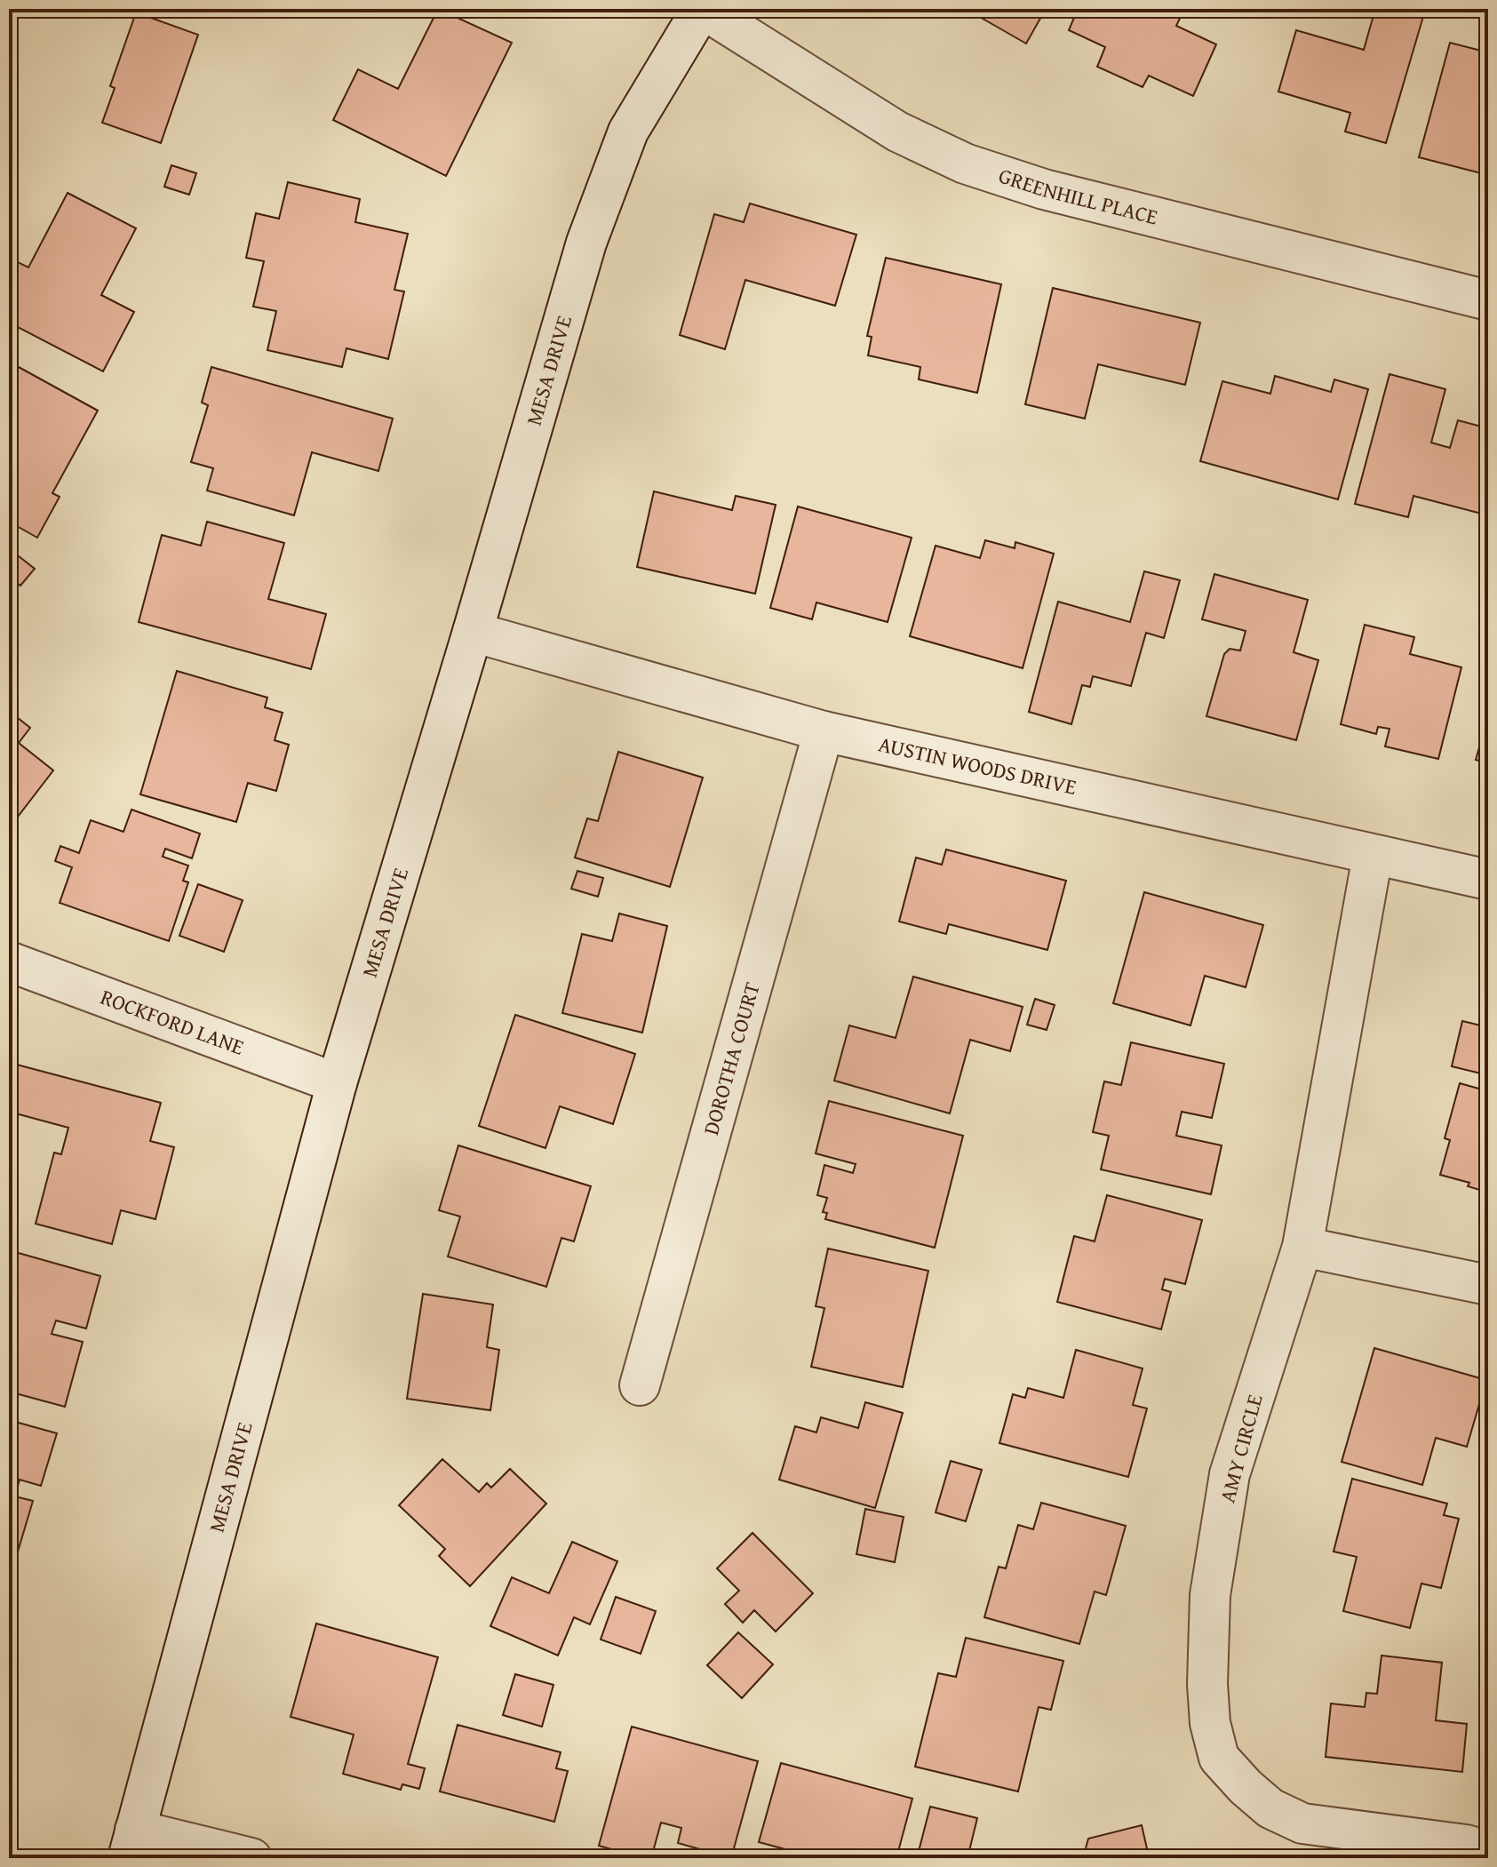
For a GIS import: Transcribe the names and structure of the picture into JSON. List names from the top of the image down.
{
  "streets": {
    "street": [
      "GREENHILL PLACE",
      "MESA DRIVE",
      "AUSTIN WOODS DRIVE",
      "ROCKFORD LANE",
      "DOROTHA COURT",
      "AMY CIRCLE"
    ]
  },
  "crossings": [
    ["GREENHILL PLACE", "MESA DRIVE"],
    ["MESA DRIVE", "AUSTIN WOODS DRIVE"],
    ["MESA DRIVE", "ROCKFORD LANE"],
    ["AUSTIN WOODS DRIVE", "DOROTHA COURT"],
    ["AUSTIN WOODS DRIVE", "AMY CIRCLE"]
  ]
}
